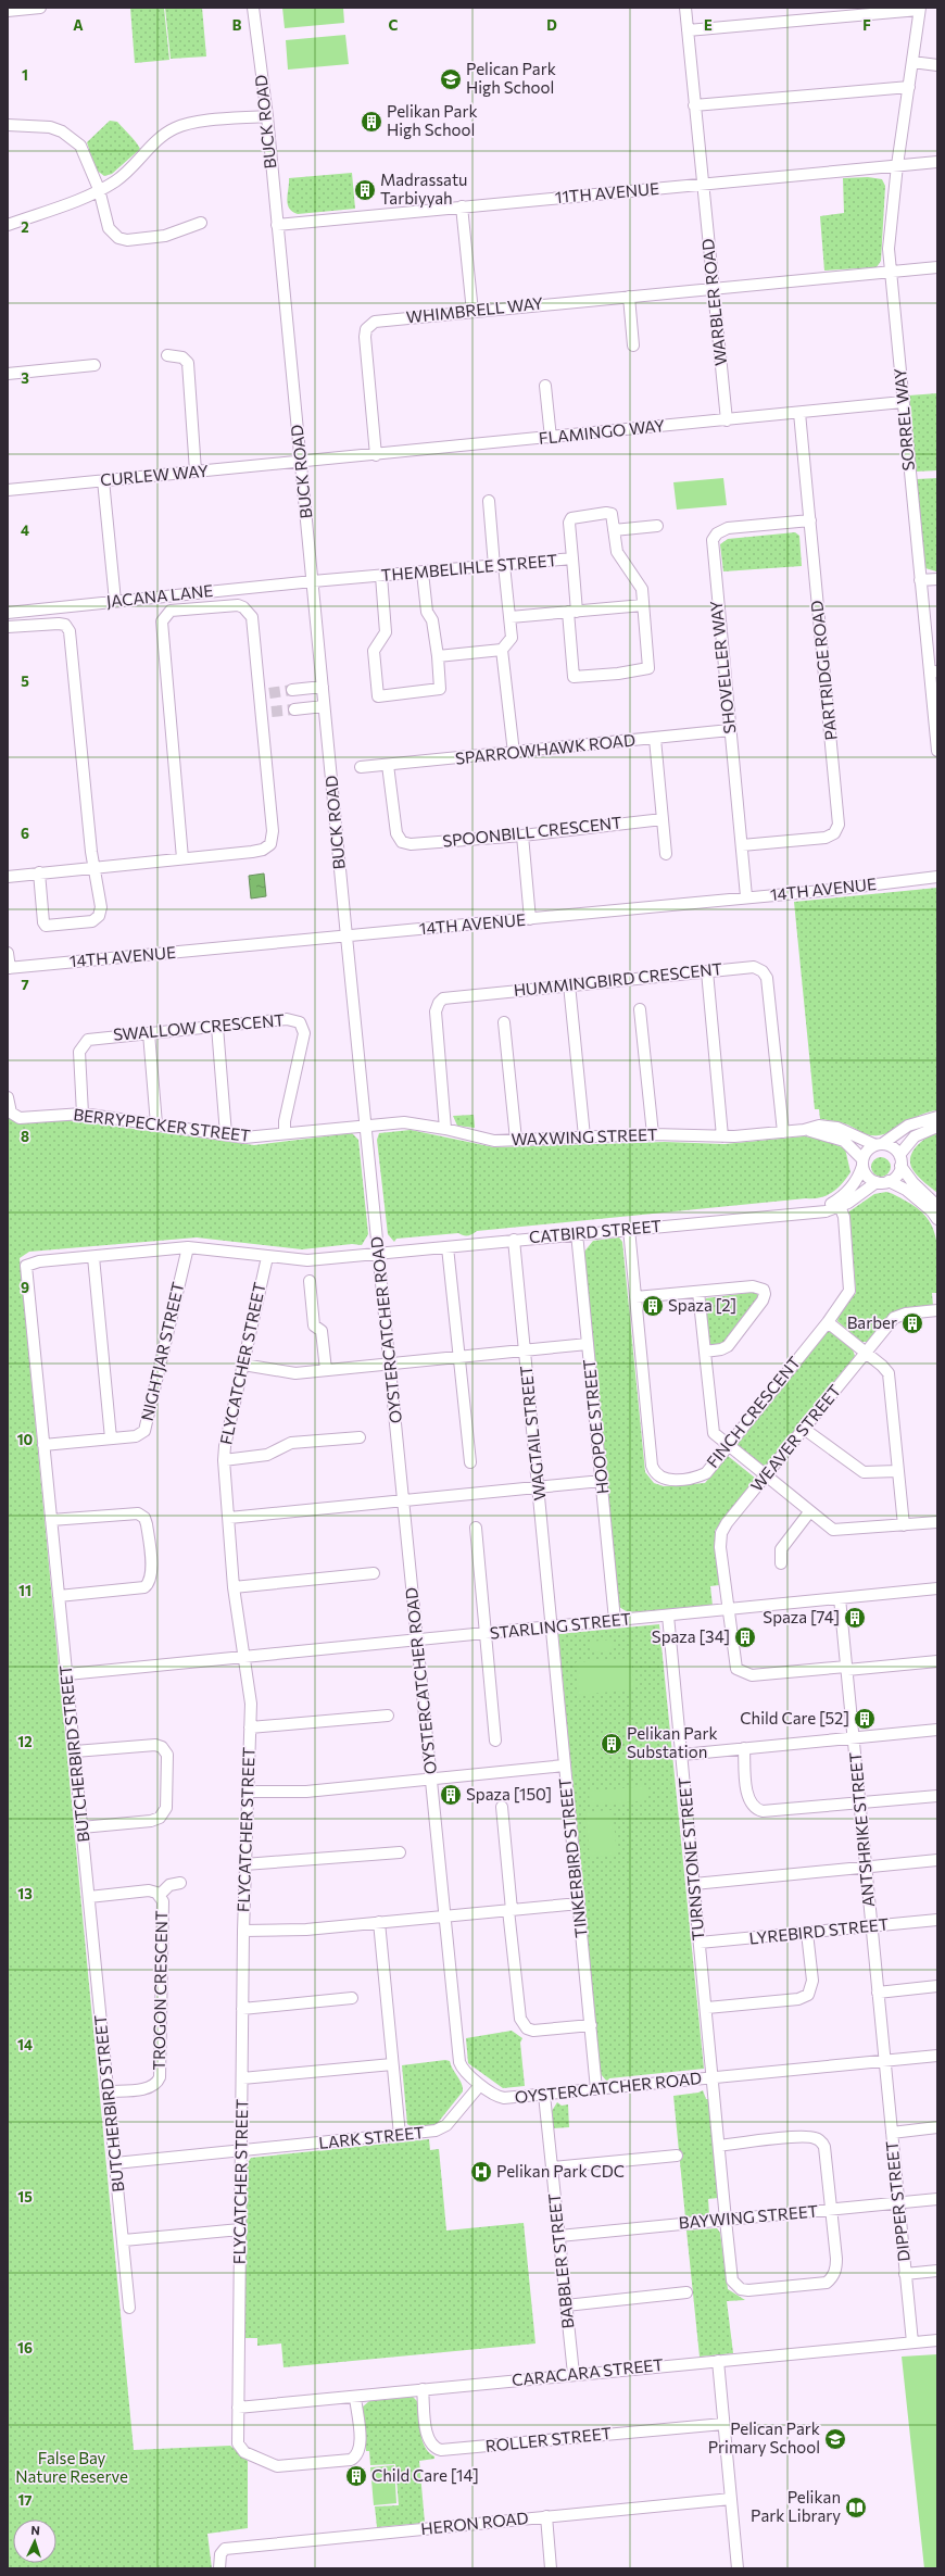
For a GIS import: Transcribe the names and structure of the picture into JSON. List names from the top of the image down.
{
  "streets": {
    "street": [
      "BUCK ROAD",
      "11TH AVENUE",
      "WARBLER ROAD",
      "WHIMBRELL WAY",
      "SORREL WAY",
      "FLAMINGO WAY",
      "CURLEW WAY",
      "THEMBELIHLE STREET",
      "JACANA LANE",
      "SHOVELLER WAY",
      "PARTRIDGE ROAD",
      "SPARROWHAWK ROAD",
      "SPOONBILL CRESCENT",
      "14TH AVENUE",
      "HUMMINGBIRD CRESCENT",
      "SWALLOW CRESCENT",
      "BERRYPECKER STREET",
      "WAXWING STREET",
      "CATBIRD STREET",
      "OYSTERCATCHER ROAD",
      "NIGHTJAR STREET",
      "FLYCATCHER STREET",
      "FINCH CRESCENT",
      "HOOPOE STREET",
      "WAGTAIL STREET",
      "WEAVER STREET",
      "STARLING STREET",
      "BUTCHERBIRD STREET",
      "ANTSHRIKE STREET",
      "TINKERBIRD STREET",
      "TURNSTONE STREET",
      "LYREBIRD STREET",
      "TROGON CRESCENT",
      "LARK STREET",
      "DIPPER STREET",
      "BAYWING STREET",
      "BABBLER STREET",
      "CARACARA STREET",
      "ROLLER STREET",
      "HERON ROAD"
    ]
  },
  "crossings": [
    ["BUCK ROAD", "11TH AVENUE"],
    ["BUCK ROAD", "FLAMINGO WAY"],
    ["BUCK ROAD", "CURLEW WAY"],
    ["BUCK ROAD", "THEMBELIHLE STREET"],
    ["BUCK ROAD", "JACANA LANE"],
    ["BUCK ROAD", "14TH AVENUE"],
    ["BUCK ROAD", "OYSTERCATCHER ROAD"],
    ["11TH AVENUE", "WARBLER ROAD"],
    ["11TH AVENUE", "SORREL WAY"],
    ["WARBLER ROAD", "WHIMBRELL WAY"],
    ["WARBLER ROAD", "FLAMINGO WAY"],
    ["WHIMBRELL WAY", "SORREL WAY"],
    ["WHIMBRELL WAY", "FLAMINGO WAY"],
    ["SORREL WAY", "FLAMINGO WAY"],
    ["FLAMINGO WAY", "CURLEW WAY"],
    ["FLAMINGO WAY", "PARTRIDGE ROAD"],
    ["THEMBELIHLE STREET", "JACANA LANE"],
    ["SHOVELLER WAY", "PARTRIDGE ROAD"],
    ["SHOVELLER WAY", "SPARROWHAWK ROAD"],
    ["SHOVELLER WAY", "14TH AVENUE"],
    ["SPARROWHAWK ROAD", "SPOONBILL CRESCENT"],
    ["14TH AVENUE", "OYSTERCATCHER ROAD"],
    ["HUMMINGBIRD CRESCENT", "WAXWING STREET"],
    ["SWALLOW CRESCENT", "BERRYPECKER STREET"],
    ["BERRYPECKER STREET", "WAXWING STREET"],
    ["BERRYPECKER STREET", "OYSTERCATCHER ROAD"],
    ["WAXWING STREET", "CATBIRD STREET"],
    ["WAXWING STREET", "OYSTERCATCHER ROAD"],
    ["CATBIRD STREET", "OYSTERCATCHER ROAD"],
    ["CATBIRD STREET", "NIGHTJAR STREET"],
    ["CATBIRD STREET", "FLYCATCHER STREET"],
    ["CATBIRD STREET", "FINCH CRESCENT"],
    ["CATBIRD STREET", "HOOPOE STREET"],
    ["CATBIRD STREET", "WAGTAIL STREET"],
    ["CATBIRD STREET", "BUTCHERBIRD STREET"],
    ["OYSTERCATCHER ROAD", "STARLING STREET"],
    ["OYSTERCATCHER ROAD", "ANTSHRIKE STREET"],
    ["OYSTERCATCHER ROAD", "TINKERBIRD STREET"],
    ["OYSTERCATCHER ROAD", "TURNSTONE STREET"],
    ["OYSTERCATCHER ROAD", "LARK STREET"],
    ["OYSTERCATCHER ROAD", "DIPPER STREET"],
    ["OYSTERCATCHER ROAD", "BABBLER STREET"],
    ["NIGHTJAR STREET", "BUTCHERBIRD STREET"],
    ["FLYCATCHER STREET", "STARLING STREET"],
    ["FLYCATCHER STREET", "LARK STREET"],
    ["FLYCATCHER STREET", "CARACARA STREET"],
    ["HOOPOE STREET", "STARLING STREET"],
    ["WAGTAIL STREET", "STARLING STREET"],
    ["WAGTAIL STREET", "TINKERBIRD STREET"],
    ["WEAVER STREET", "STARLING STREET"],
    ["WEAVER STREET", "ANTSHRIKE STREET"],
    ["STARLING STREET", "BUTCHERBIRD STREET"],
    ["STARLING STREET", "ANTSHRIKE STREET"],
    ["STARLING STREET", "TINKERBIRD STREET"],
    ["STARLING STREET", "TURNSTONE STREET"],
    ["BUTCHERBIRD STREET", "TROGON CRESCENT"],
    ["BUTCHERBIRD STREET", "LARK STREET"],
    ["ANTSHRIKE STREET", "LYREBIRD STREET"],
    ["ANTSHRIKE STREET", "DIPPER STREET"],
    ["TURNSTONE STREET", "LYREBIRD STREET"],
    ["TURNSTONE STREET", "BAYWING STREET"],
    ["DIPPER STREET", "BAYWING STREET"],
    ["DIPPER STREET", "CARACARA STREET"],
    ["BAYWING STREET", "BABBLER STREET"],
    ["BABBLER STREET", "CARACARA STREET"],
    ["CARACARA STREET", "ROLLER STREET"]
  ],
  "parks": ["False Bay Nature Reserve"],
  "places": {
    "school or university": ["Pelican Park High School", "Pelican Park Primary School"],
    "building": [
      "Pelikan Park High School",
      "Madrassatu Tarbiyyah",
      "Spaza [2]",
      "Barber",
      "Spaza [74]",
      "Spaza [34]",
      "Child Care [52]",
      "Pelikan Park Substation",
      "Spaza [150]",
      "Child Care [14]"
    ],
    "hospital": ["Pelikan Park CDC"],
    "library": ["Pelikan Park Library"]
  },
  "north": "top",
  "grid": {
    "columns": [
      "A",
      "B",
      "C",
      "D",
      "E",
      "F"
    ],
    "rows": [
      "1",
      "2",
      "3",
      "4",
      "5",
      "6",
      "7",
      "8",
      "9",
      "10",
      "11",
      "12",
      "13",
      "14",
      "15",
      "16",
      "17"
    ]
  }
}
